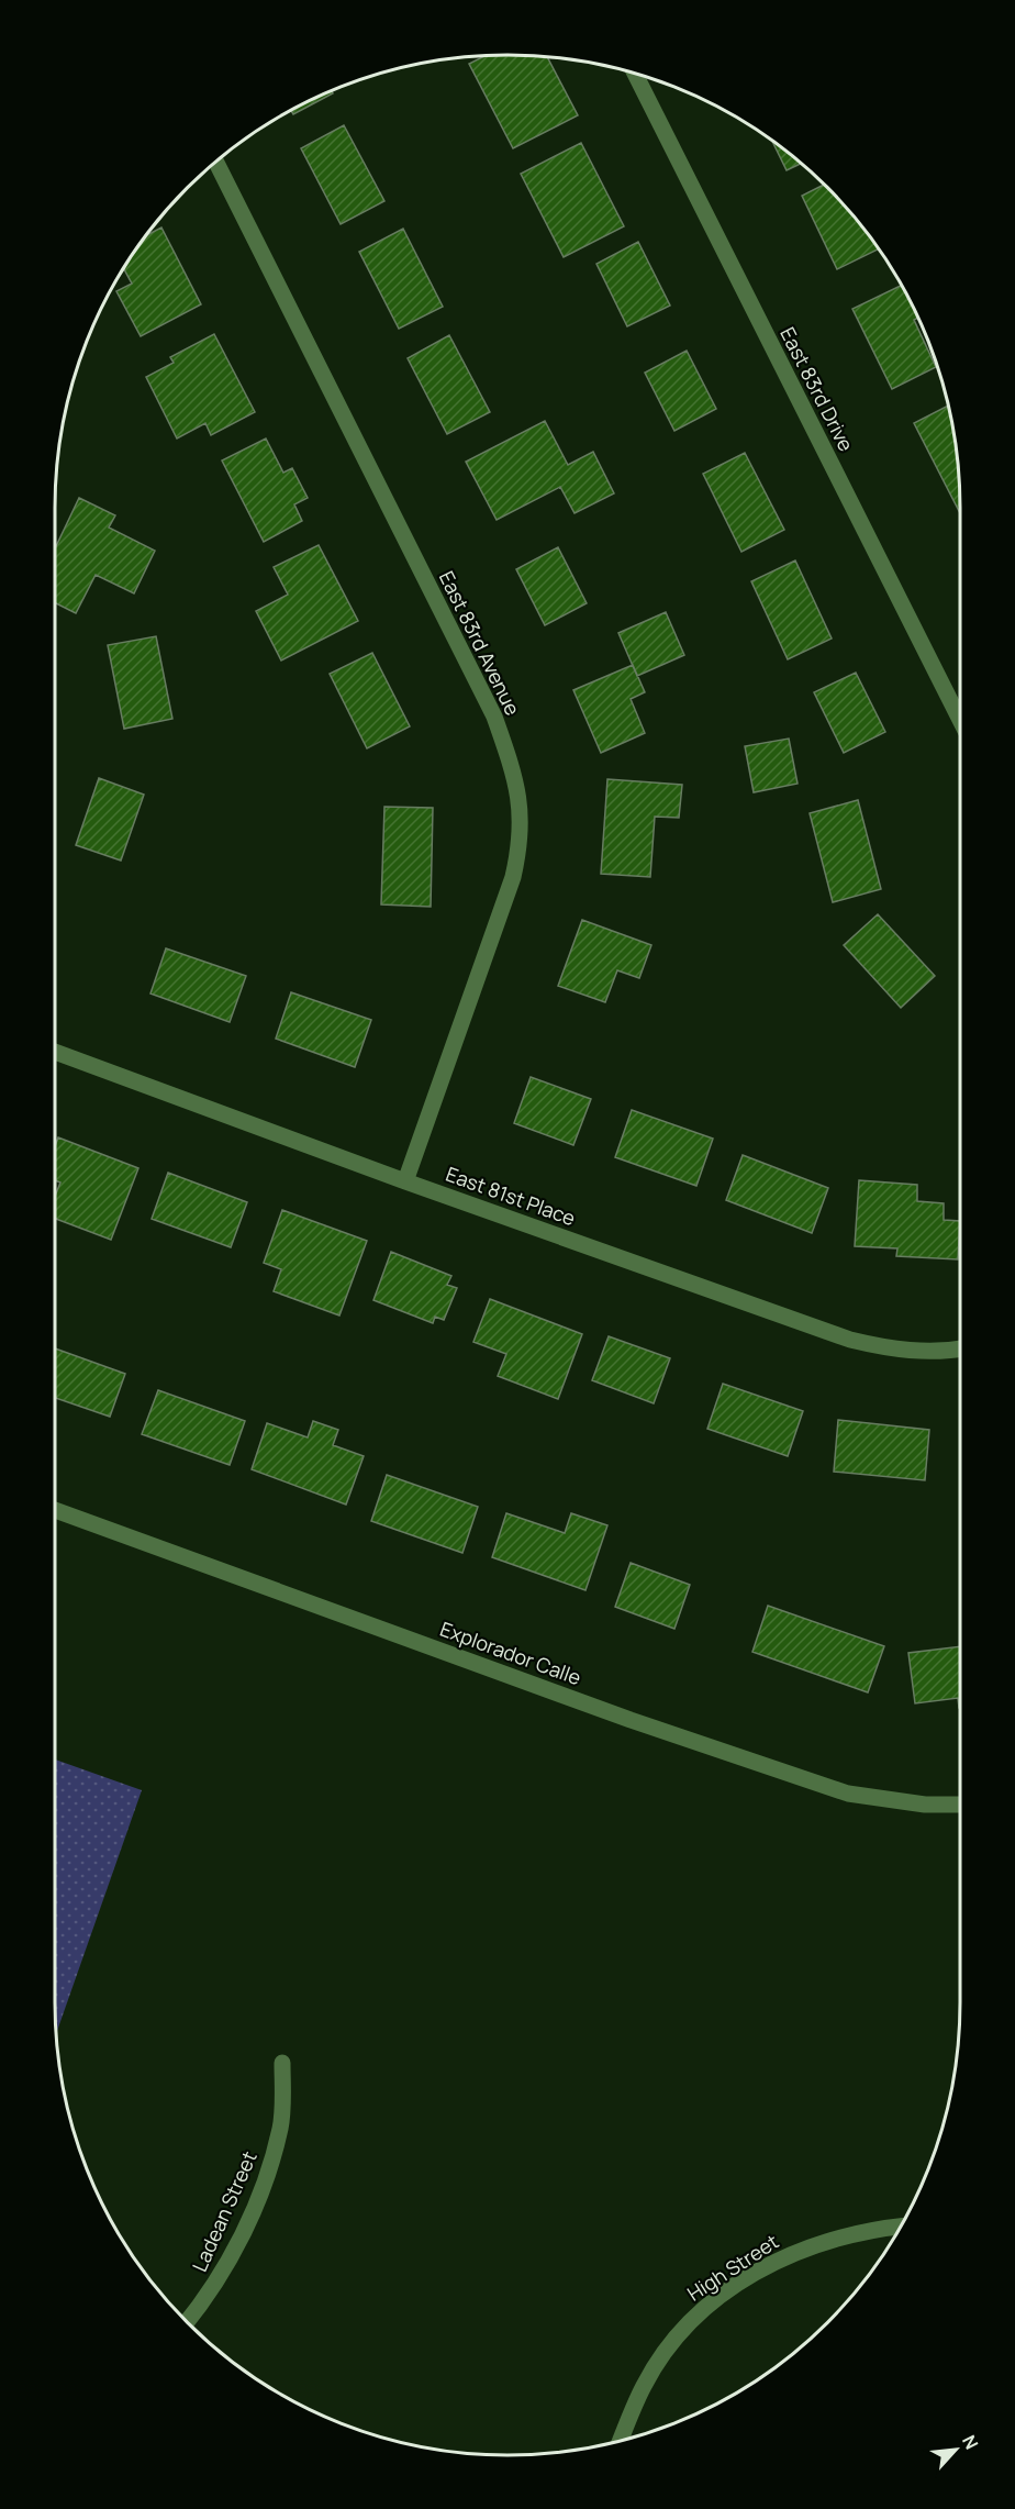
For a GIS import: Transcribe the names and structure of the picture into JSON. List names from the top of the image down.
{
  "streets": {
    "street": [
      "East 83rd Drive",
      "East 83rd Avenue",
      "East 81st Place",
      "Explorador Calle",
      "Ladean Street",
      "High Street"
    ]
  },
  "crossings": [
    ["East 83rd Avenue", "East 81st Place"]
  ],
  "north": "top right"
}
